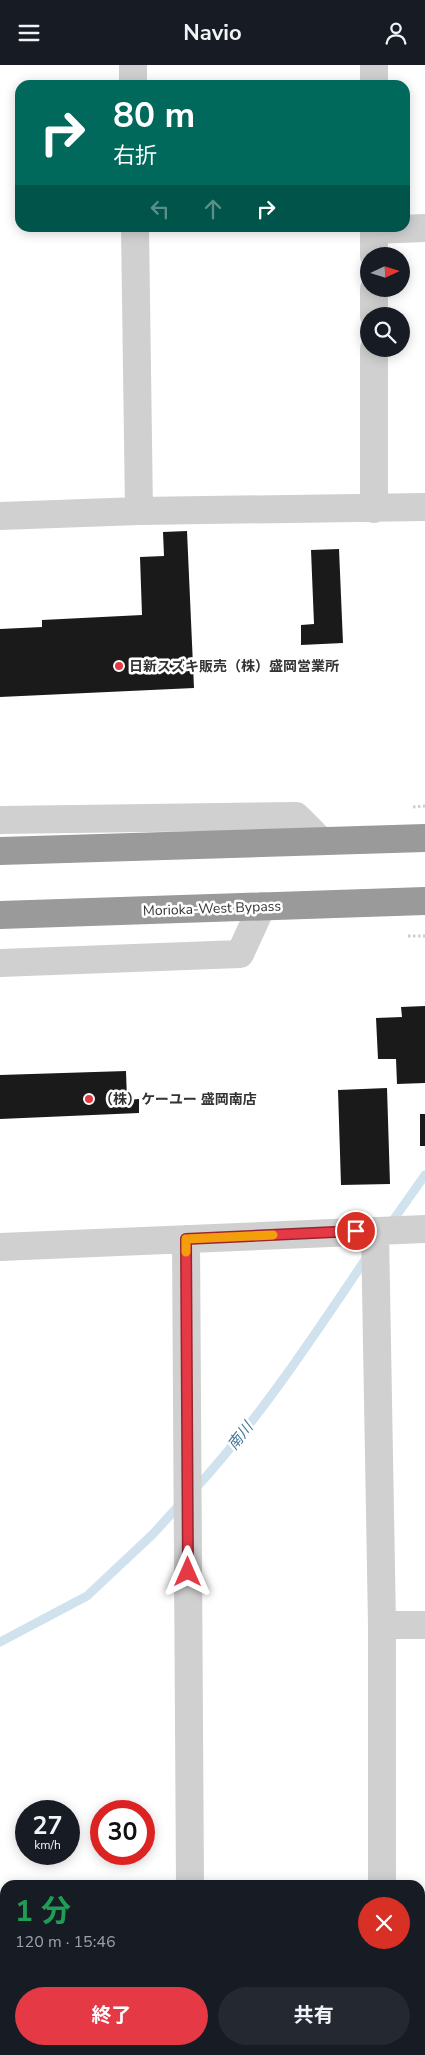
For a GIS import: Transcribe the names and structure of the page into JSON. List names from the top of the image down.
{
  "streets": {
    "highway": ["Morioka-West Bypass"]
  },
  "water": ["南川"],
  "places": ["日新スズキ販売（株）盛岡営業所", "（株）ケーユー 盛岡南店"],
  "north": "right",
  "page": {
    "header": "Navio",
    "turn": ["80 m", "右折"],
    "speed": "27 km/h",
    "limit": "30",
    "heading": ["1 分", "120 m · 15:46"],
    "buttons": ["終了", "共有"]
  }
}
